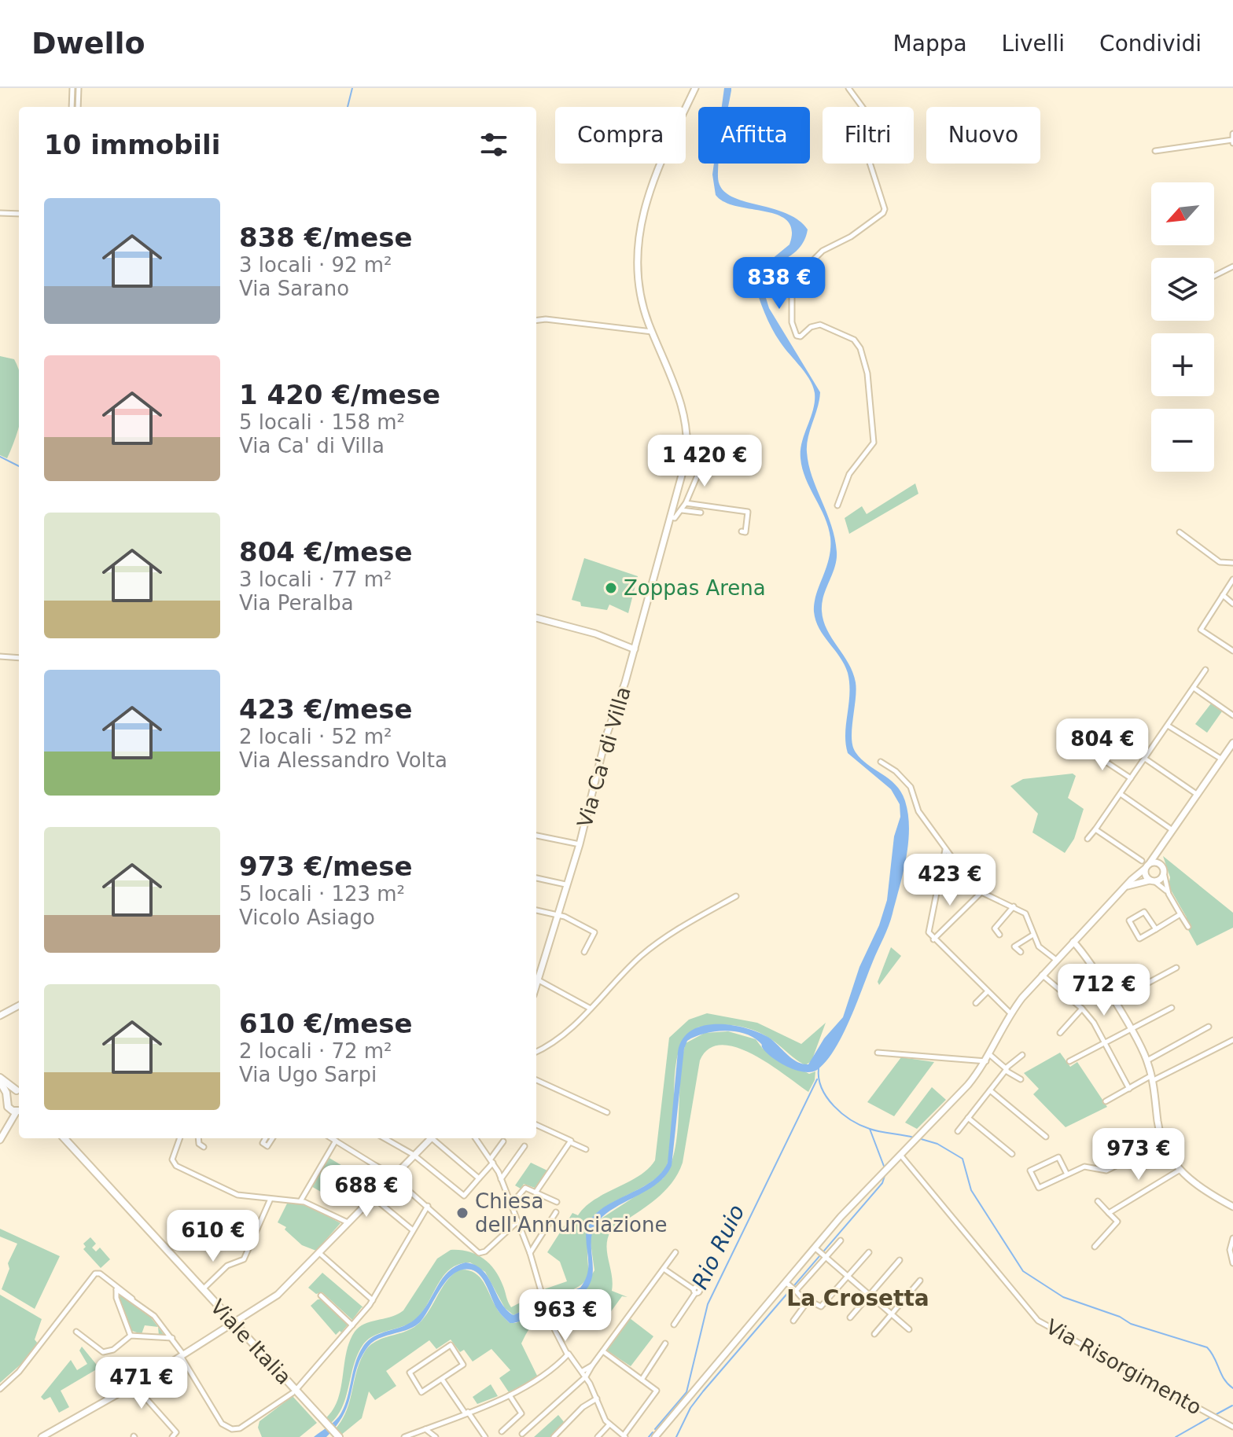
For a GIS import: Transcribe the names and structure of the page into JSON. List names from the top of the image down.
{
  "streets": {
    "main road": ["Viale Italia"],
    "street": ["Via Ca' di Villa", "Via Risorgimento"]
  },
  "districts": ["La Crosetta"],
  "water": ["Rio Ruio"],
  "places": ["Zoppas Arena", "Chiesa dell'Annunciazione"],
  "north": "bottom left",
  "page": {
    "header": "Dwello",
    "nav": ["Mappa", "Livelli", "Condividi"],
    "chip": [
      "Compra",
      "Affitta",
      "Filtri",
      "Nuovo"
    ],
    "heading": "10 immobili",
    "map_buttons": ["+", "−"],
    "list": [
      {
        "name": "838 €/mese",
        "note": "3 locali · 92 m² · Via Sarano"
      },
      {
        "name": "1 420 €/mese",
        "note": "5 locali · 158 m² · Via Ca' di Villa"
      },
      {
        "name": "804 €/mese",
        "note": "3 locali · 77 m² · Via Peralba"
      },
      {
        "name": "423 €/mese",
        "note": "2 locali · 52 m² · Via Alessandro Volta"
      },
      {
        "name": "973 €/mese",
        "note": "5 locali · 123 m² · Vicolo Asiago"
      },
      {
        "name": "610 €/mese",
        "note": "2 locali · 72 m² · Via Ugo Sarpi"
      }
    ],
    "price": [
      "838 €",
      "1 420 €",
      "804 €",
      "423 €",
      "712 €",
      "973 €",
      "688 €",
      "610 €",
      "963 €",
      "471 €"
    ]
  }
}
